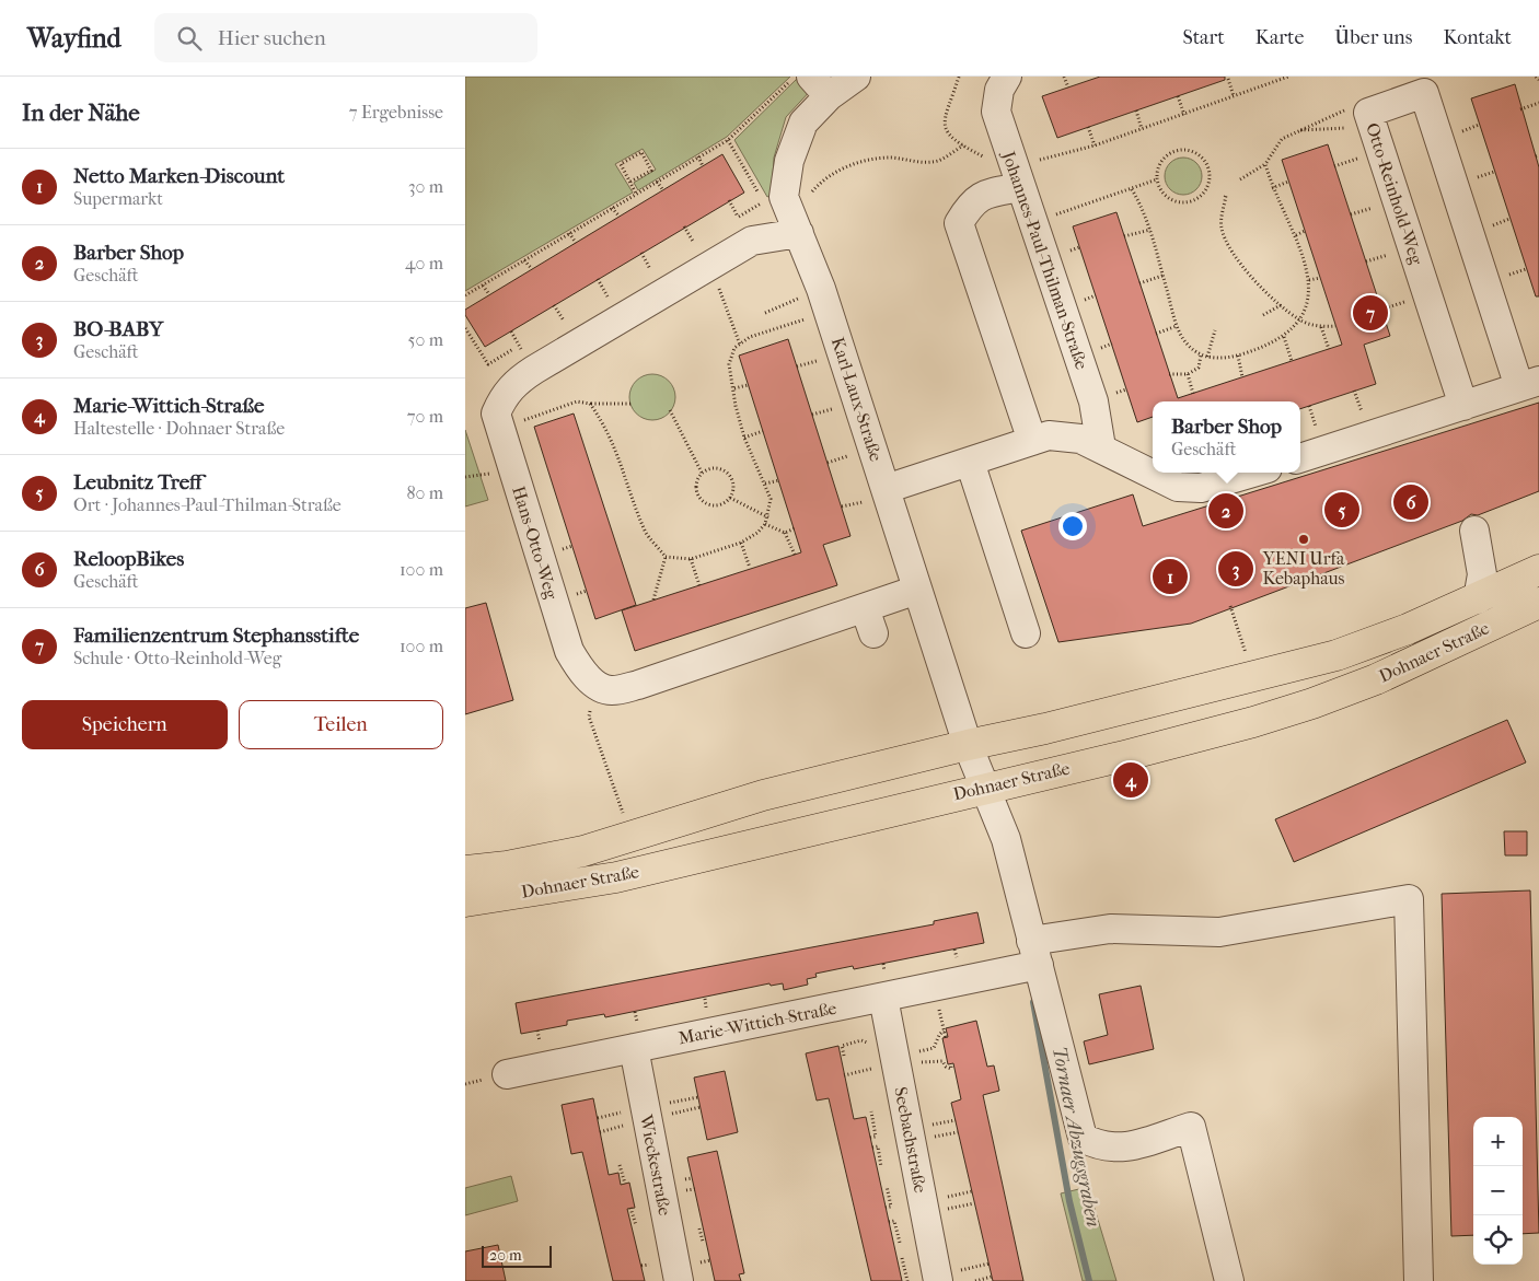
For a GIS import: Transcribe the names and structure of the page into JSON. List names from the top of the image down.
{
  "streets": {
    "main road": ["Dohnaer Straße"],
    "street": [
      "Otto-Reinhold-Weg",
      "Johannes-Paul-Thilman-Straße",
      "Karl-Laux-Straße",
      "Hans-Otto-Weg",
      "Marie-Wittich-Straße",
      "Seebachstraße",
      "Wieckestraße"
    ]
  },
  "crossings": [
    ["Karl-Laux-Straße", "Hans-Otto-Weg"],
    ["Karl-Laux-Straße", "Dohnaer Straße"],
    ["Marie-Wittich-Straße", "Seebachstraße"],
    ["Marie-Wittich-Straße", "Wieckestraße"]
  ],
  "water": ["Tornaer Abzugsgraben"],
  "places": ["YENI Urfa Kebaphaus"],
  "scale_bar": "20 m",
  "page": {
    "header": "Wayfind",
    "search": "Hier suchen",
    "nav": [
      "Start",
      "Karte",
      "Über uns",
      "Kontakt"
    ],
    "heading": ["In der Nähe", "7 Ergebnisse"],
    "list": [
      {
        "mark": "1",
        "name": "Netto Marken-Discount",
        "note": "Supermarkt",
        "value": "30 m"
      },
      {
        "mark": "2",
        "name": "Barber Shop",
        "note": "Geschäft",
        "value": "40 m"
      },
      {
        "mark": "3",
        "name": "BO-BABY",
        "note": "Geschäft",
        "value": "50 m"
      },
      {
        "mark": "4",
        "name": "Marie-Wittich-Straße",
        "note": "Haltestelle · Dohnaer Straße",
        "value": "70 m"
      },
      {
        "mark": "5",
        "name": "Leubnitz Treff",
        "note": "Ort · Johannes-Paul-Thilman-Straße",
        "value": "80 m"
      },
      {
        "mark": "6",
        "name": "ReloopBikes",
        "note": "Geschäft",
        "value": "100 m"
      },
      {
        "mark": "7",
        "name": "Familienzentrum Stephansstifte",
        "note": "Schule · Otto-Reinhold-Weg",
        "value": "100 m"
      }
    ],
    "pins": [
      "7",
      "6",
      "5",
      "2",
      "3",
      "1",
      "4"
    ],
    "popup": ["Barber Shop", "Geschäft"],
    "buttons": ["Speichern", "Teilen"],
    "map_buttons": ["+", "−"],
    "scale": "20 m"
  }
}
